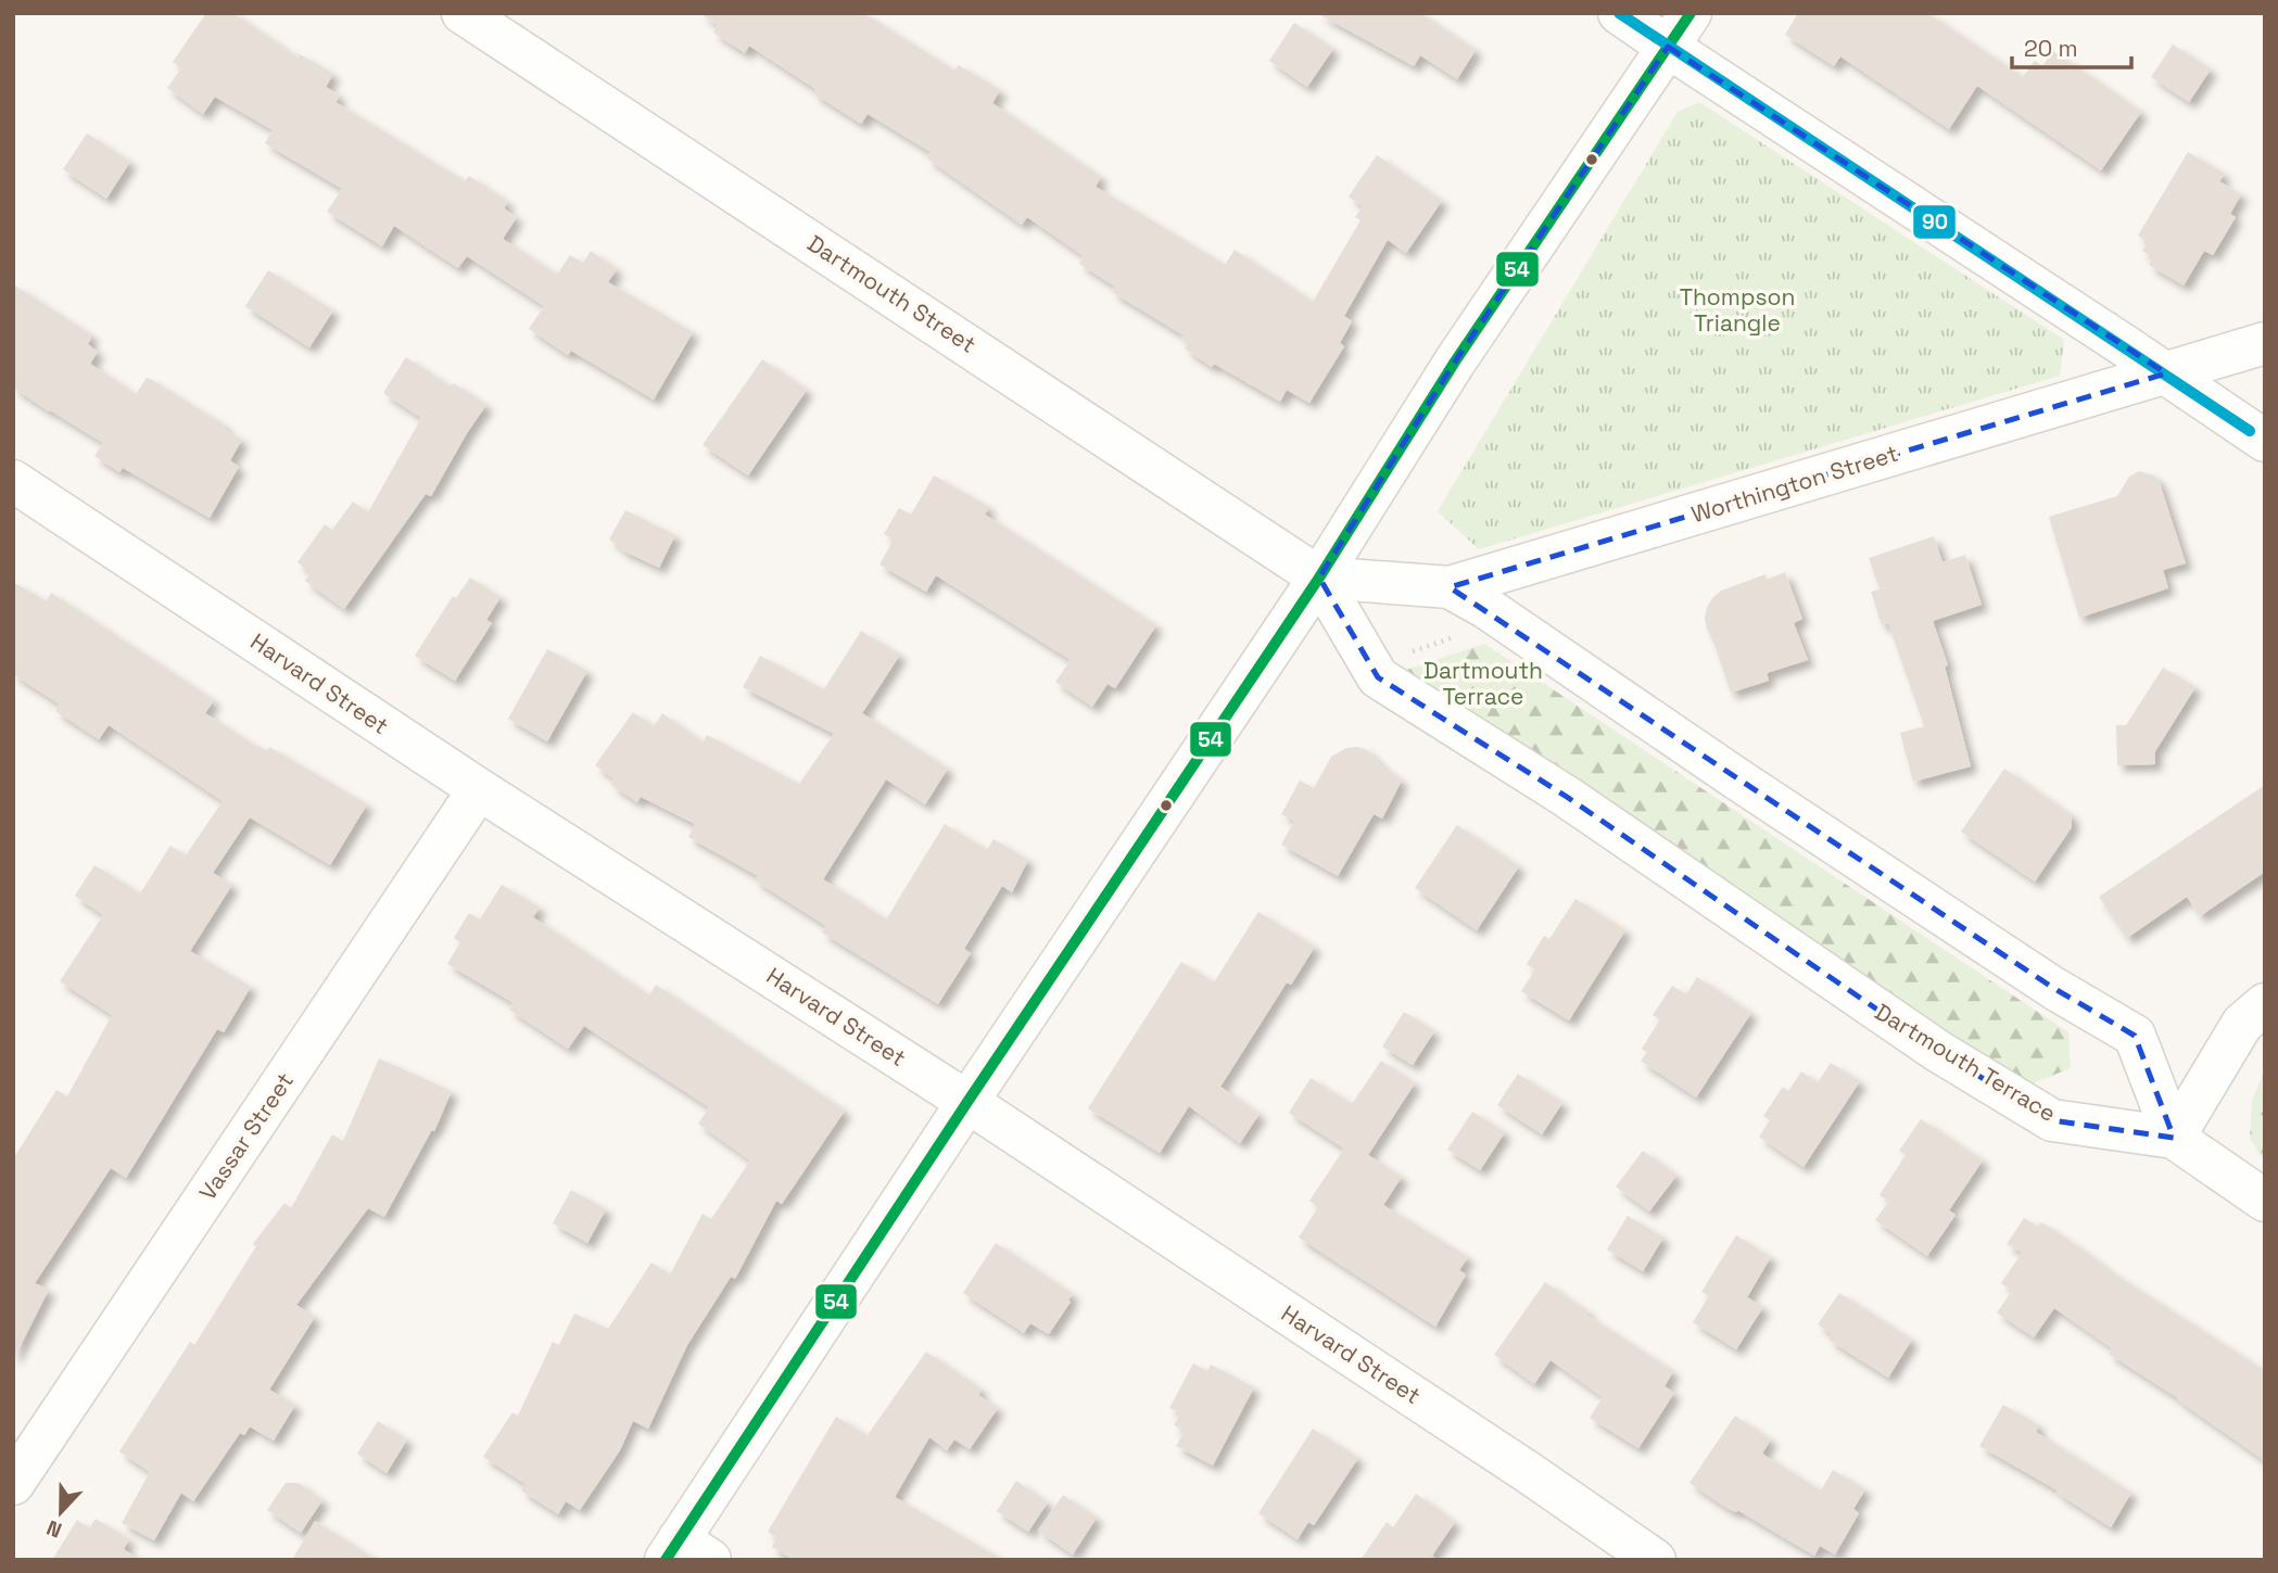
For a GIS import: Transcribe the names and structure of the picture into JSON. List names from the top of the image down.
{
  "streets": {
    "street": [
      "Dartmouth Street",
      "Worthington Street",
      "Harvard Street",
      "Dartmouth Terrace",
      "Vassar Street"
    ]
  },
  "crossings": [
    ["Dartmouth Street", "Worthington Street"],
    ["Dartmouth Street", "Dartmouth Terrace"],
    ["Worthington Street", "Dartmouth Terrace"],
    ["Harvard Street", "Vassar Street"]
  ],
  "parks": ["Thompson Triangle", "Dartmouth Terrace"],
  "lines": ["transit line 54", "transit line 90"],
  "scale_bar": "20 m",
  "north": "bottom"
}
